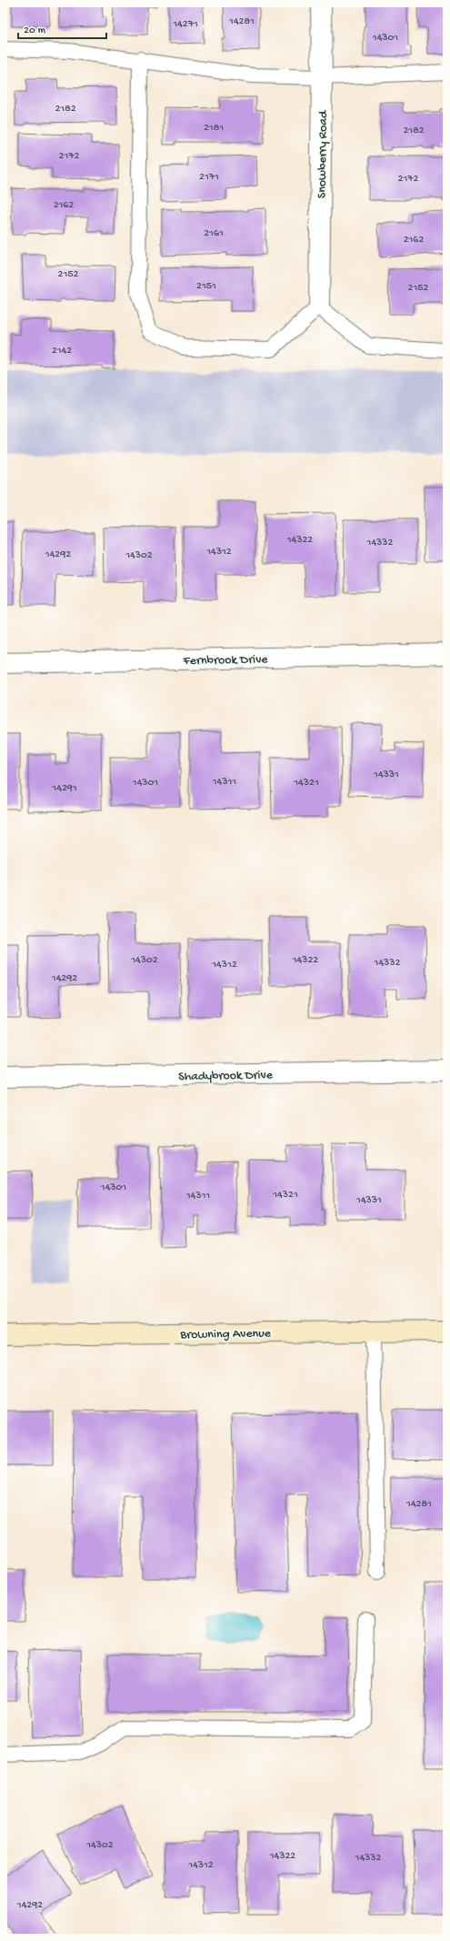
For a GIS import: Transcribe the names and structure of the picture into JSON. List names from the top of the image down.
{
  "streets": {
    "street": [
      "Snowberry Road",
      "Fernbrook Drive",
      "Shadybrook Drive",
      "Browning Avenue"
    ]
  },
  "house_numbers": [
    "14281",
    "14271",
    "14301",
    "2182",
    "2181",
    "2182",
    "2172",
    "2171",
    "2172",
    "2162",
    "2161",
    "2162",
    "2152",
    "2151",
    "2152",
    "2142",
    "14322",
    "14332",
    "14312",
    "14292",
    "14302",
    "14331",
    "14311",
    "14301",
    "14321",
    "14291",
    "14302",
    "14322",
    "14332",
    "14312",
    "14292",
    "14301",
    "14321",
    "14311",
    "14331",
    "14281",
    "14302",
    "14322",
    "14332",
    "14312",
    "14292"
  ],
  "scale_bar": "20 m"
}
